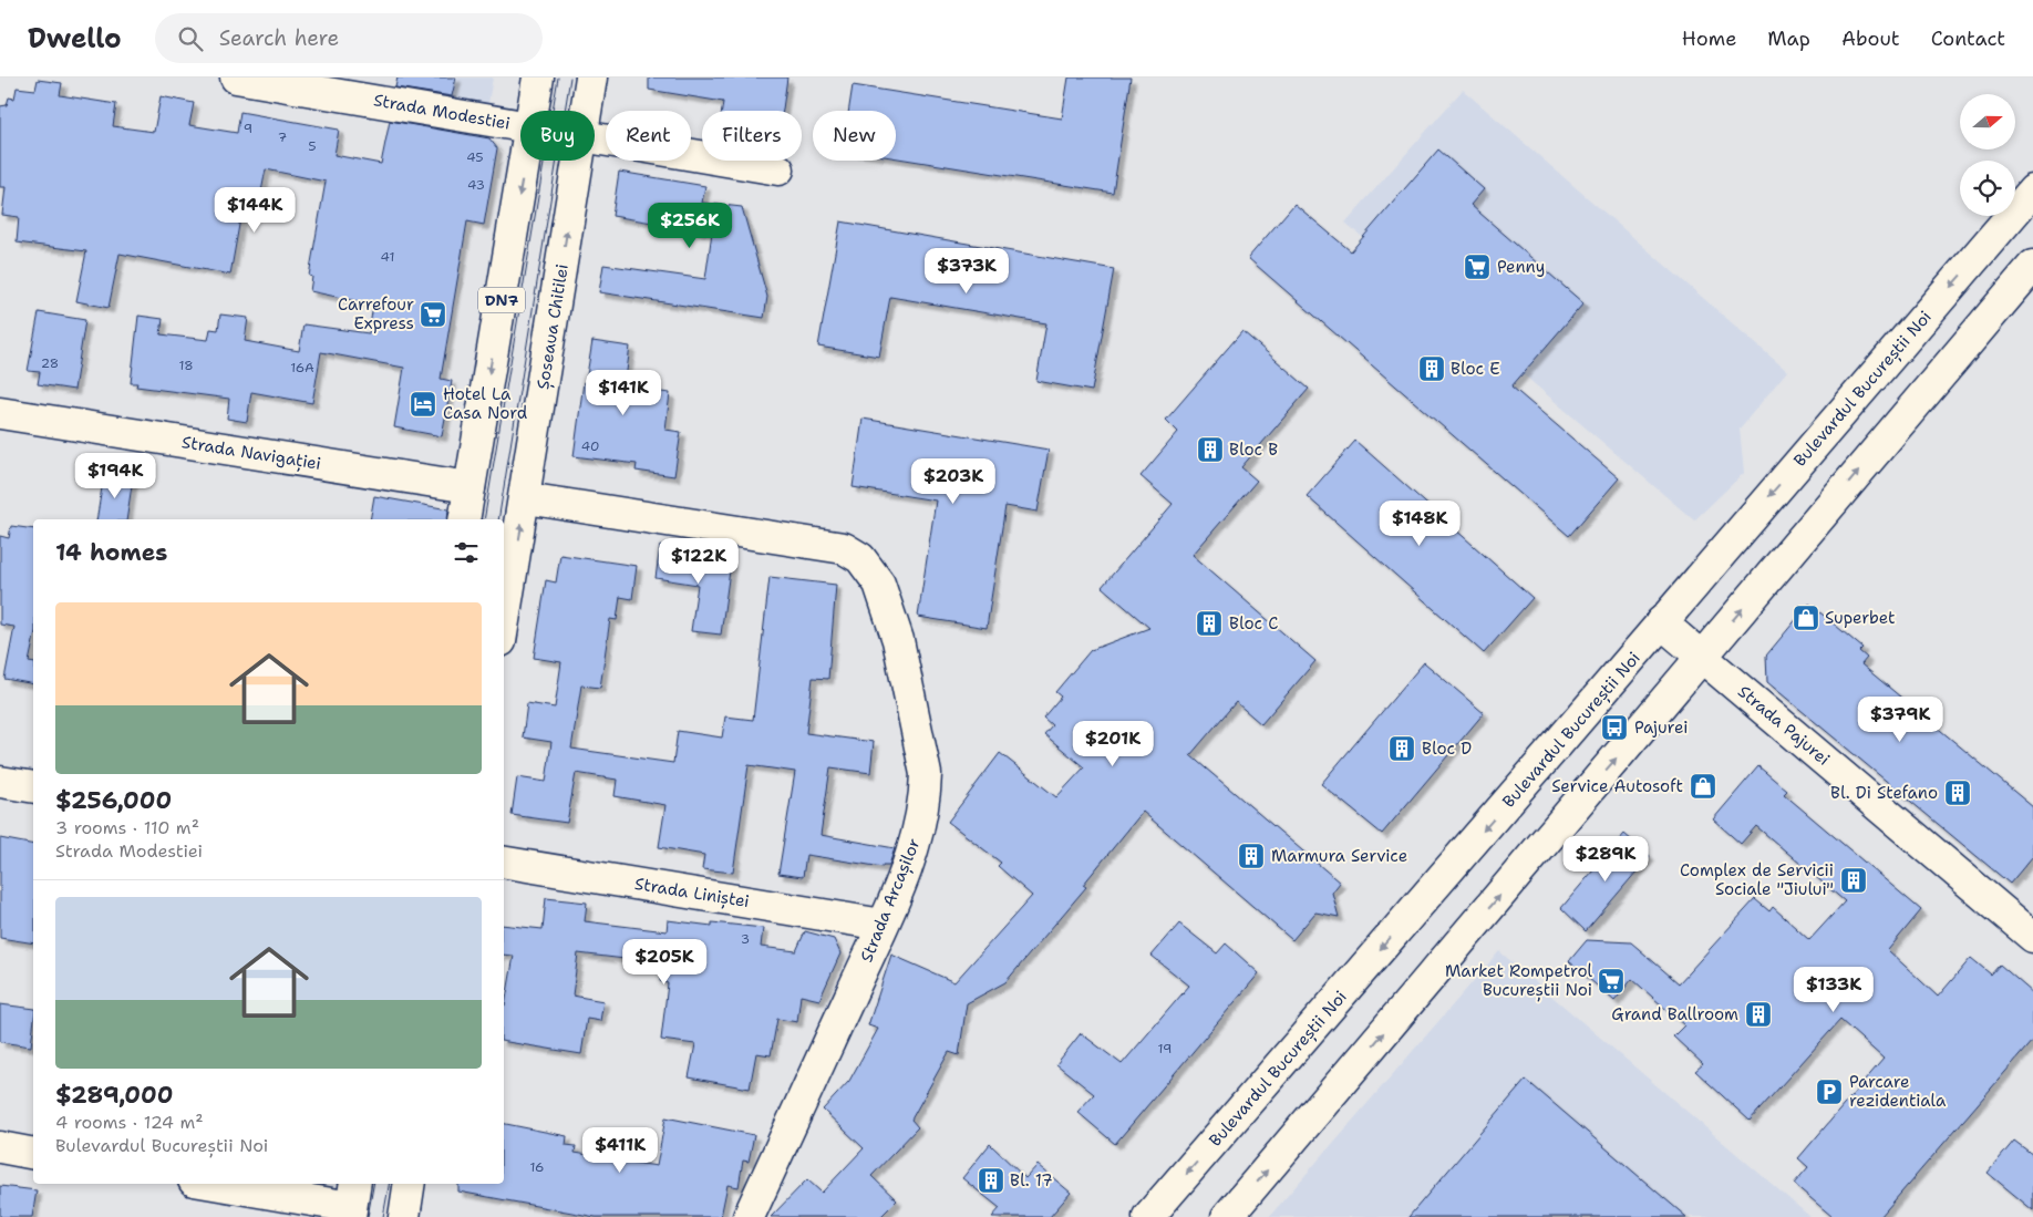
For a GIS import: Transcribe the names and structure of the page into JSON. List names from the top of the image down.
{
  "streets": {
    "main road": [
      "Strada Modestiei",
      "DN7",
      "Șoseaua Chitilei",
      "Bulevardul Bucureștii Noi",
      "Strada Navigației",
      "Strada Pajurei",
      "Strada Liniștei",
      "Strada Arcașilor"
    ]
  },
  "crossings": [
    ["DN7", "Strada Navigației"],
    ["Șoseaua Chitilei", "Strada Arcașilor"],
    ["Bulevardul Bucureștii Noi", "Strada Pajurei"],
    ["Strada Liniștei", "Strada Arcașilor"]
  ],
  "places": {
    "supermarket": ["Penny", "Carrefour Express", "Market Rompetrol Bucureștii Noi"],
    "building": [
      "Bloc E",
      "Bloc B",
      "Bloc C",
      "Bloc D",
      "Bl. Di Stefano",
      "Marmura Service",
      "Complex de Servicii Sociale \"Jiului\"",
      "Grand Ballroom",
      "Bl. 17"
    ],
    "hotel": ["Hotel La Casa Nord"],
    "shop": ["Superbet", "Service Autosoft"],
    "bus stop": ["Pajurei"],
    "parking": ["Parcare rezidentiala"]
  },
  "house_numbers": [
    "9",
    "7",
    "5",
    "45",
    "43",
    "41",
    "28",
    "18",
    "16A",
    "40",
    "3",
    "19",
    "16"
  ],
  "north": "right",
  "page": {
    "header": "Dwello",
    "search": "Search here",
    "nav": [
      "Home",
      "Map",
      "About",
      "Contact"
    ],
    "chip": [
      "Buy",
      "Rent",
      "Filters",
      "New"
    ],
    "price": [
      "$144K",
      "$256K",
      "$373K",
      "$141K",
      "$194K",
      "$203K",
      "$148K",
      "$122K",
      "$379K",
      "$201K",
      "$289K",
      "$205K",
      "$133K",
      "$411K"
    ],
    "heading": "14 homes",
    "list": [
      {
        "name": "$256,000",
        "note": "3 rooms · 110 m² · Strada Modestiei"
      },
      {
        "name": "$289,000",
        "note": "4 rooms · 124 m² · Bulevardul Bucureștii Noi"
      }
    ]
  }
}
